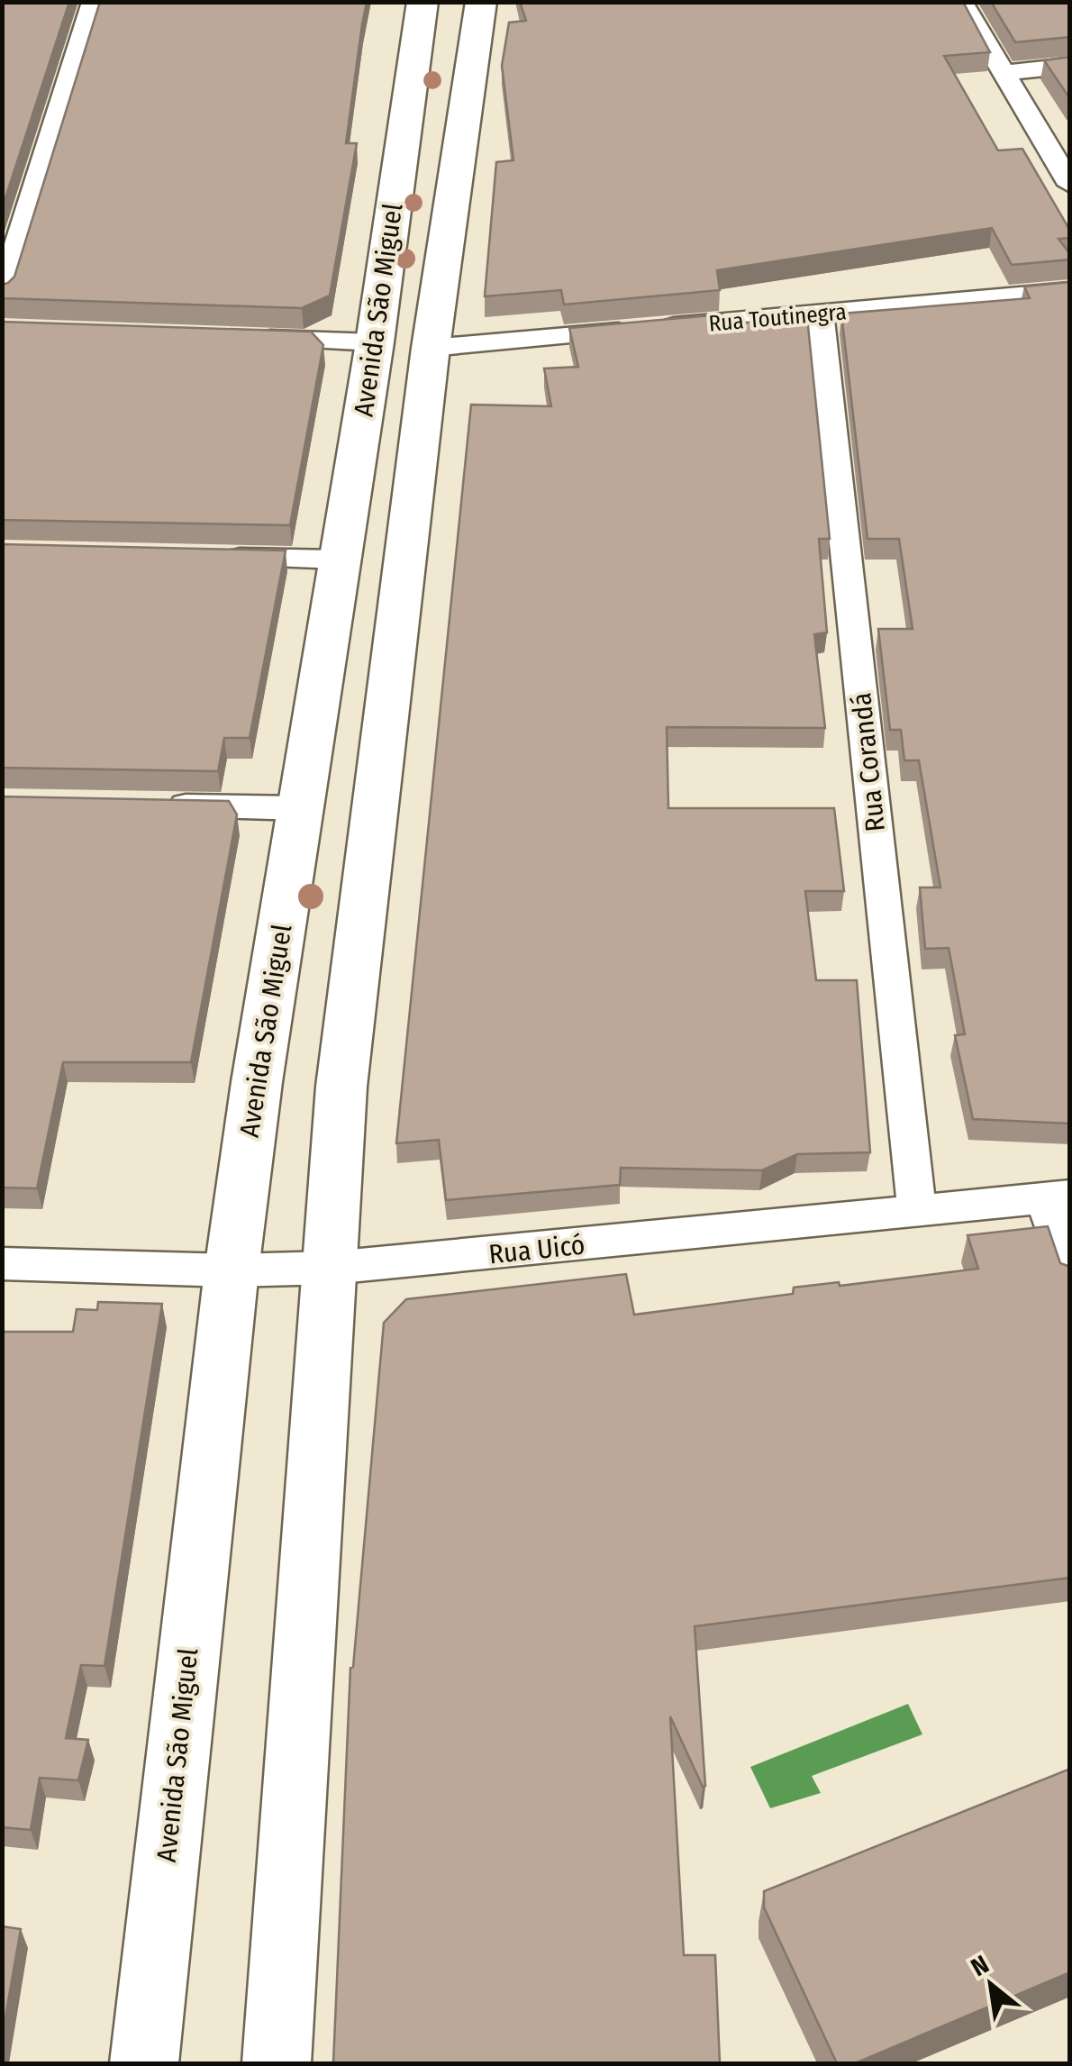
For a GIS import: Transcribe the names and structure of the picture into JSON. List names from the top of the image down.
{
  "streets": {
    "main road": ["Avenida São Miguel"],
    "street": ["Rua Toutinegra", "Rua Corandá", "Rua Uicó"]
  },
  "crossings": [
    ["Avenida São Miguel", "Rua Toutinegra"],
    ["Avenida São Miguel", "Rua Uicó"],
    ["Rua Toutinegra", "Rua Corandá"],
    ["Rua Corandá", "Rua Uicó"]
  ],
  "north": "top left"
}
